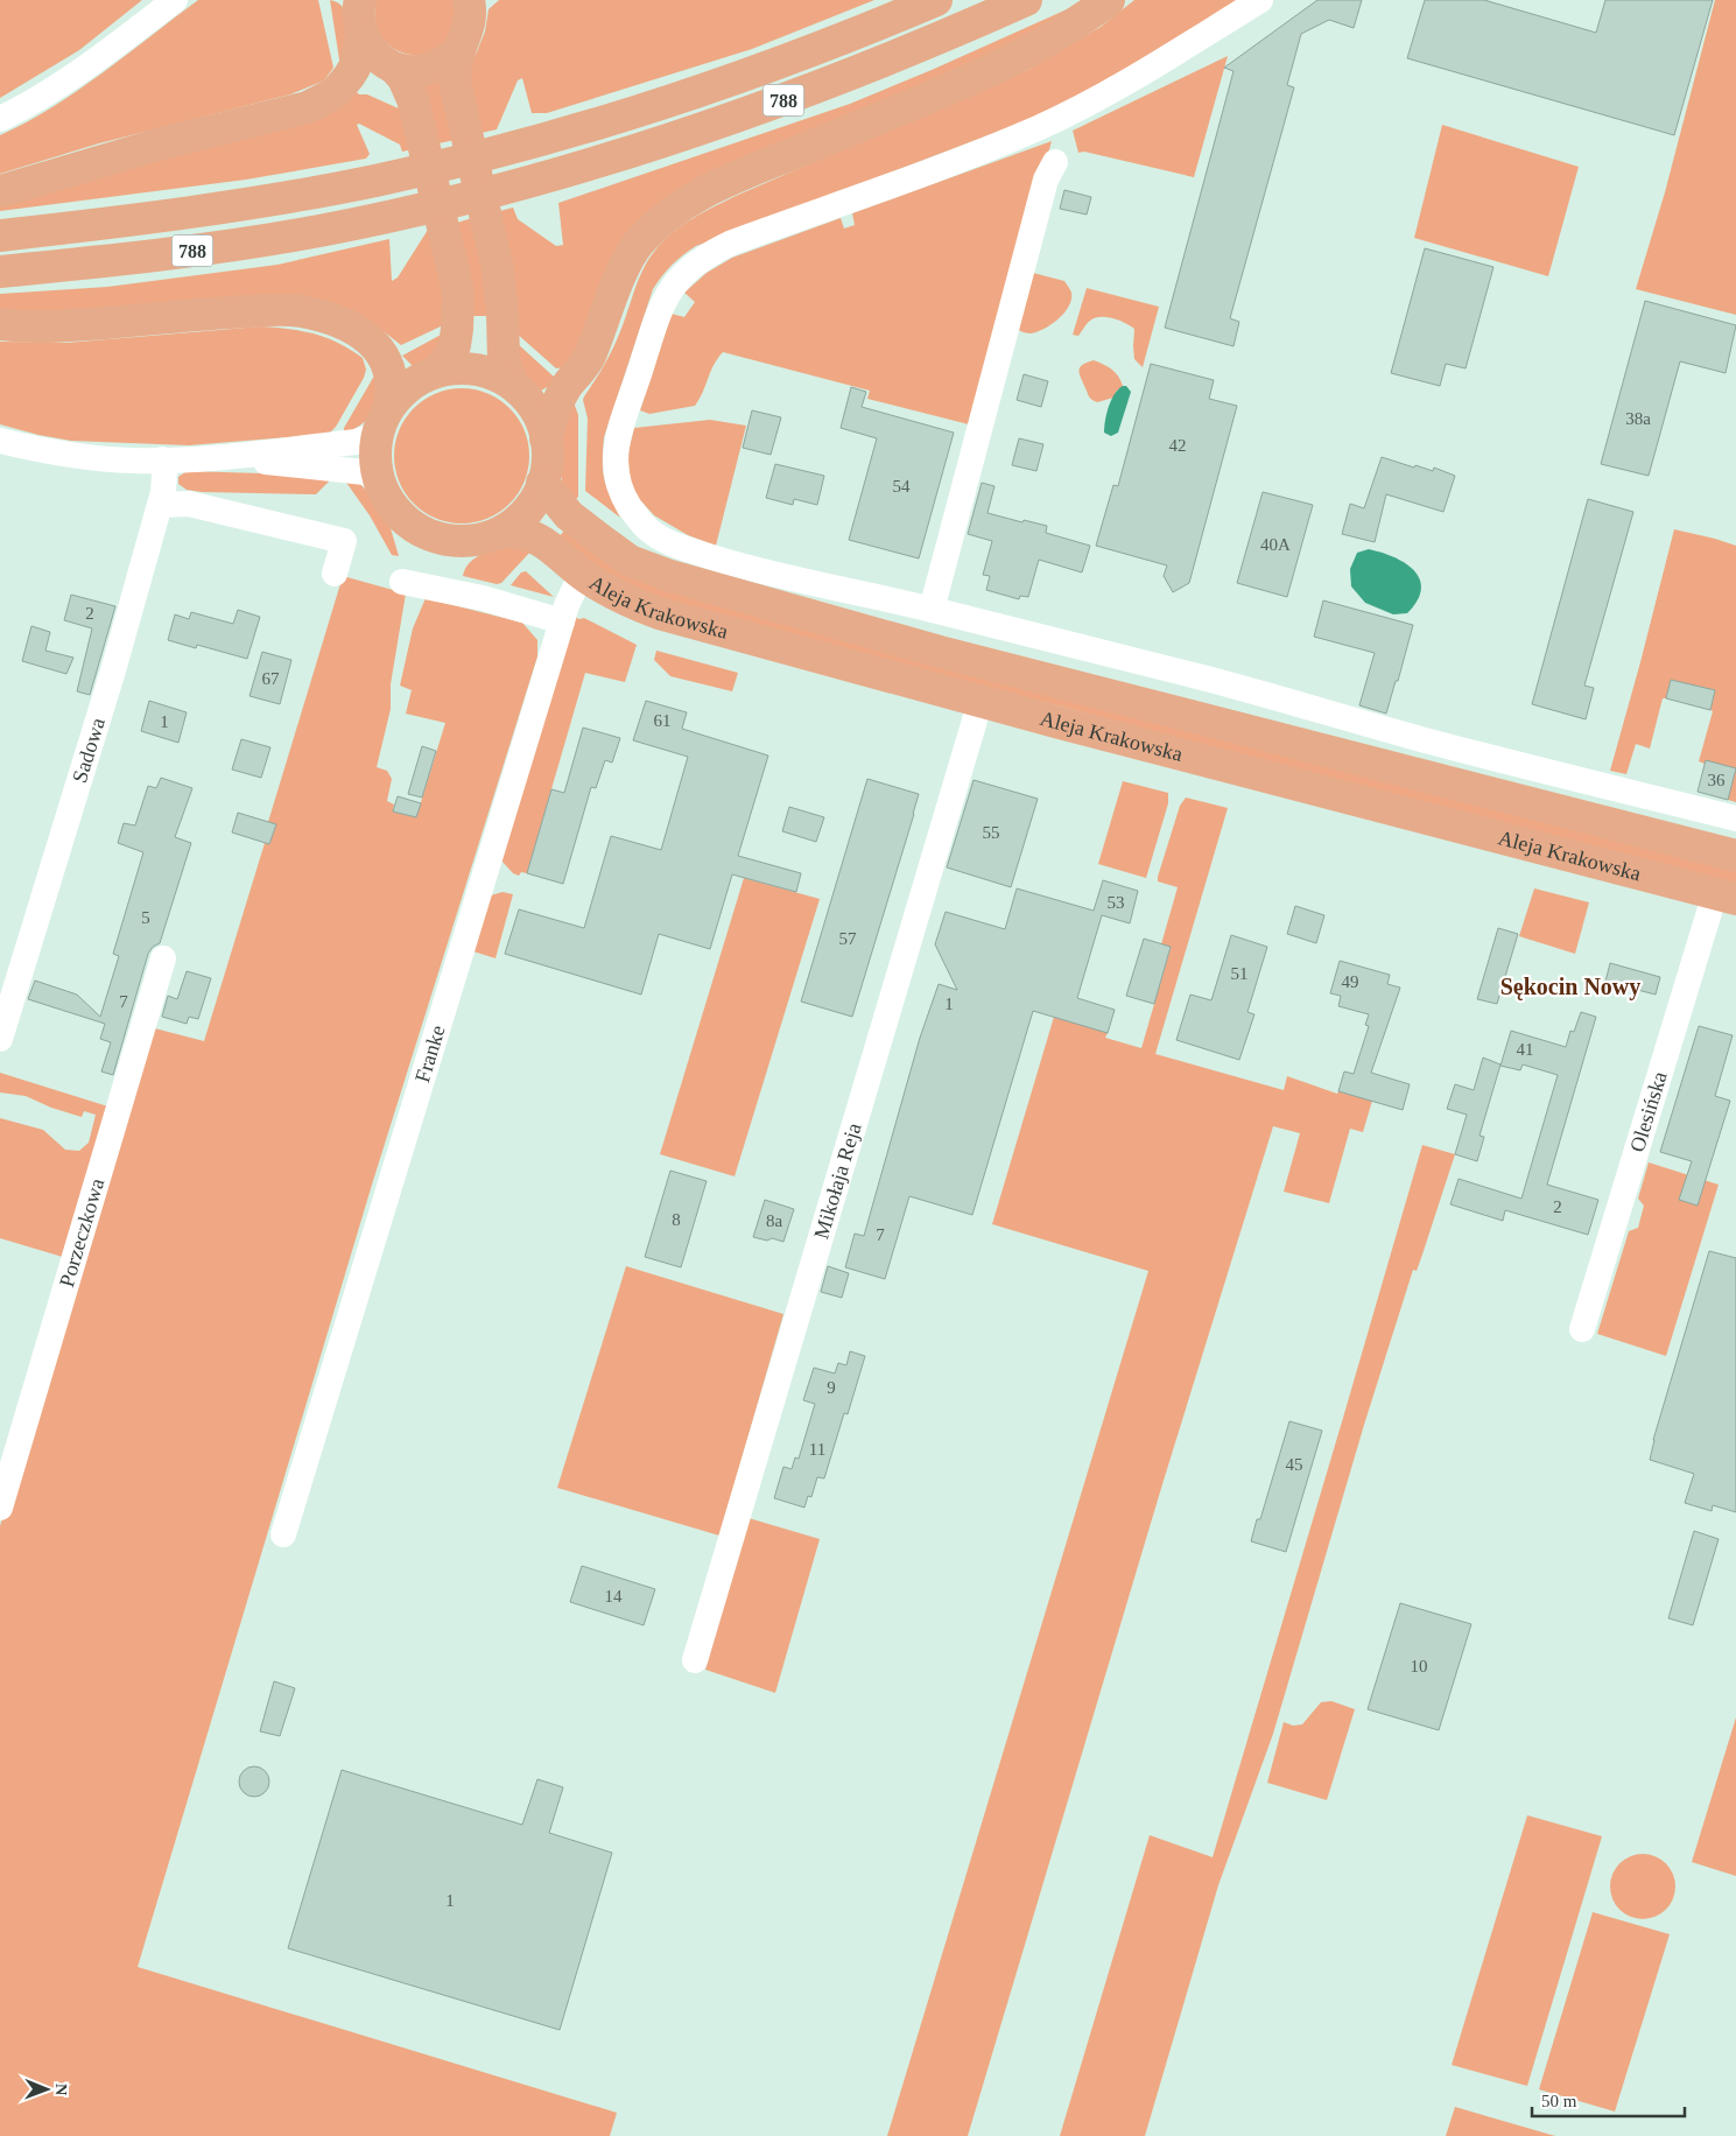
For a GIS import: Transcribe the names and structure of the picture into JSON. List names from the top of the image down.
{
  "streets": {
    "main road": ["788", "Aleja Krakowska"],
    "street": [
      "Sadowa",
      "Franke",
      "Olesińska",
      "Mikołaja Reja",
      "Porzeczkowa"
    ]
  },
  "crossings": [
    ["Aleja Krakowska", "Franke"],
    ["Aleja Krakowska", "Olesińska"],
    ["Aleja Krakowska", "Mikołaja Reja"]
  ],
  "districts": ["Sękocin Nowy"],
  "house_numbers": [
    "38a",
    "42",
    "54",
    "40A",
    "2",
    "67",
    "61",
    "1",
    "36",
    "55",
    "53",
    "5",
    "57",
    "51",
    "49",
    "7",
    "1",
    "41",
    "2",
    "8",
    "8a",
    "7",
    "9",
    "11",
    "45",
    "14",
    "10",
    "1"
  ],
  "scale_bar": "50 m",
  "north": "right"
}
